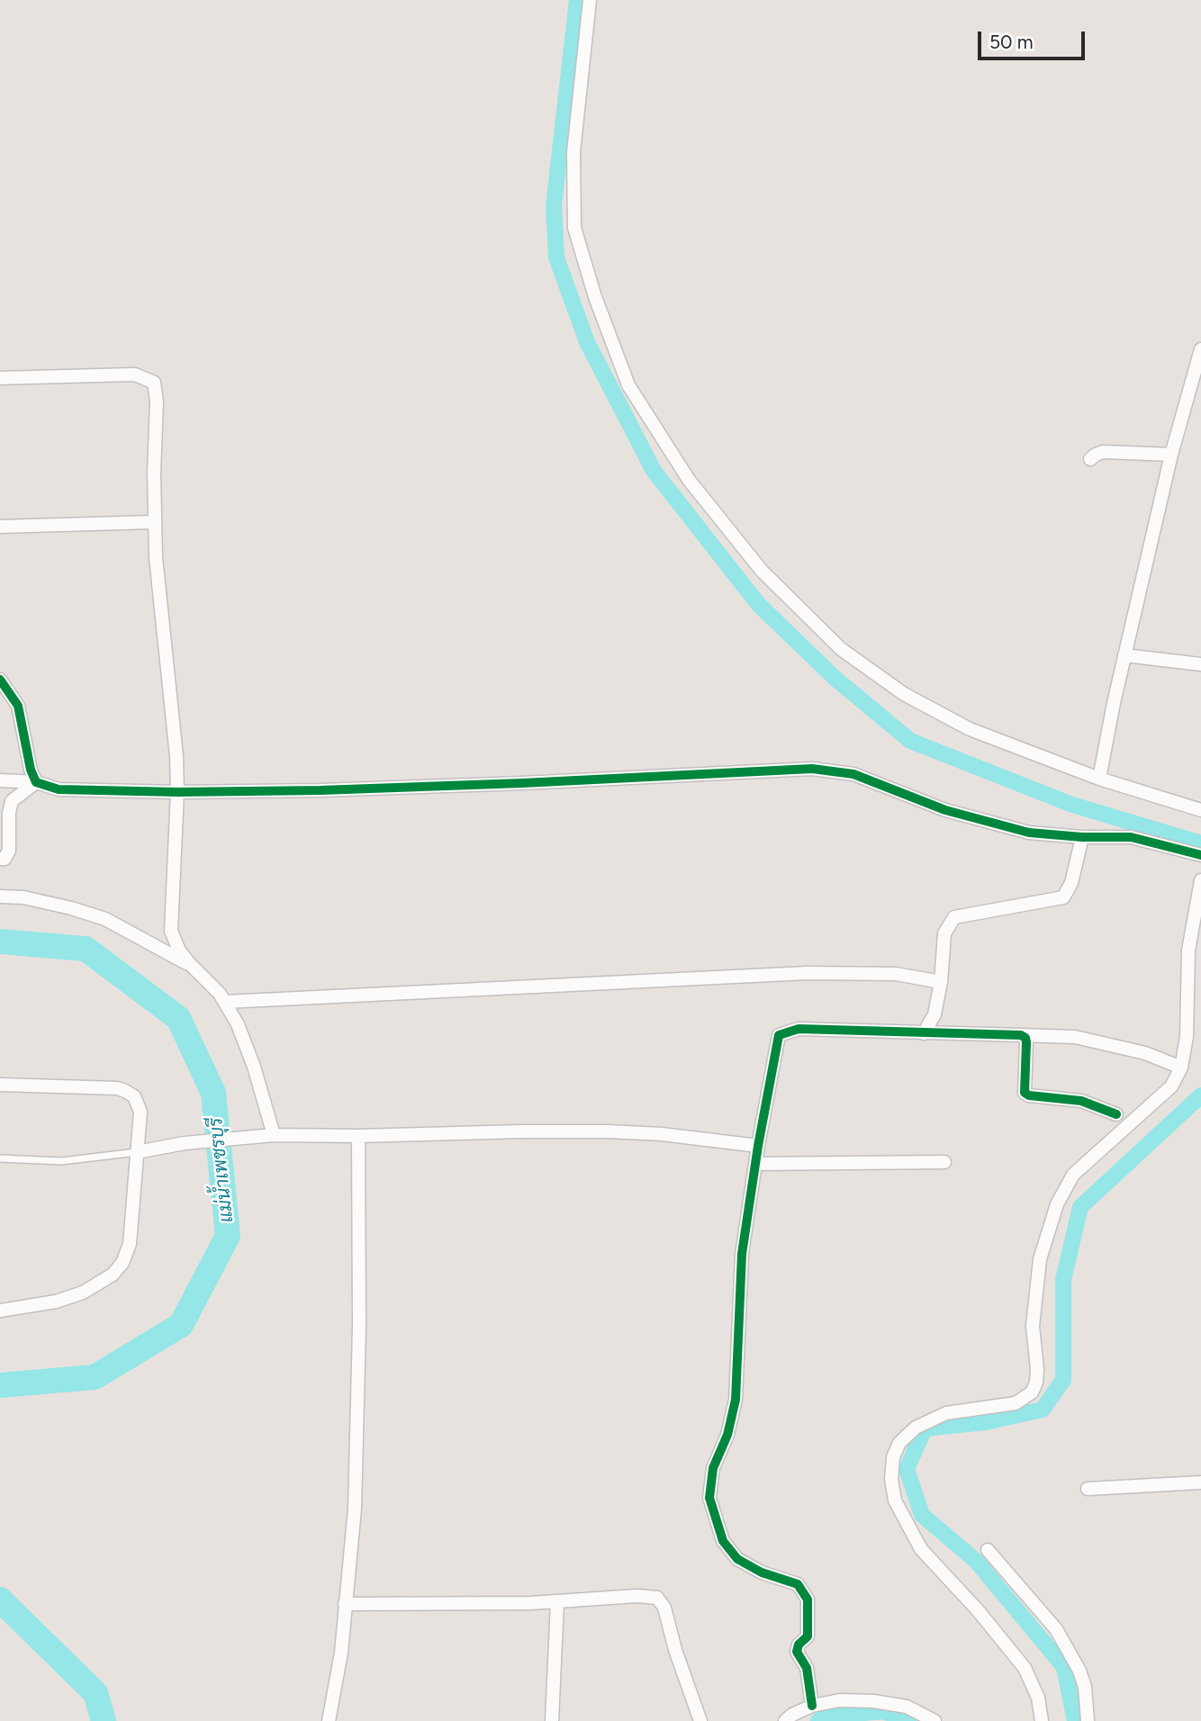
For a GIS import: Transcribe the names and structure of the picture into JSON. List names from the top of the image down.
{
  "water": ["แม่น้ำเพชรบุรี"],
  "scale_bar": "50 m"
}
